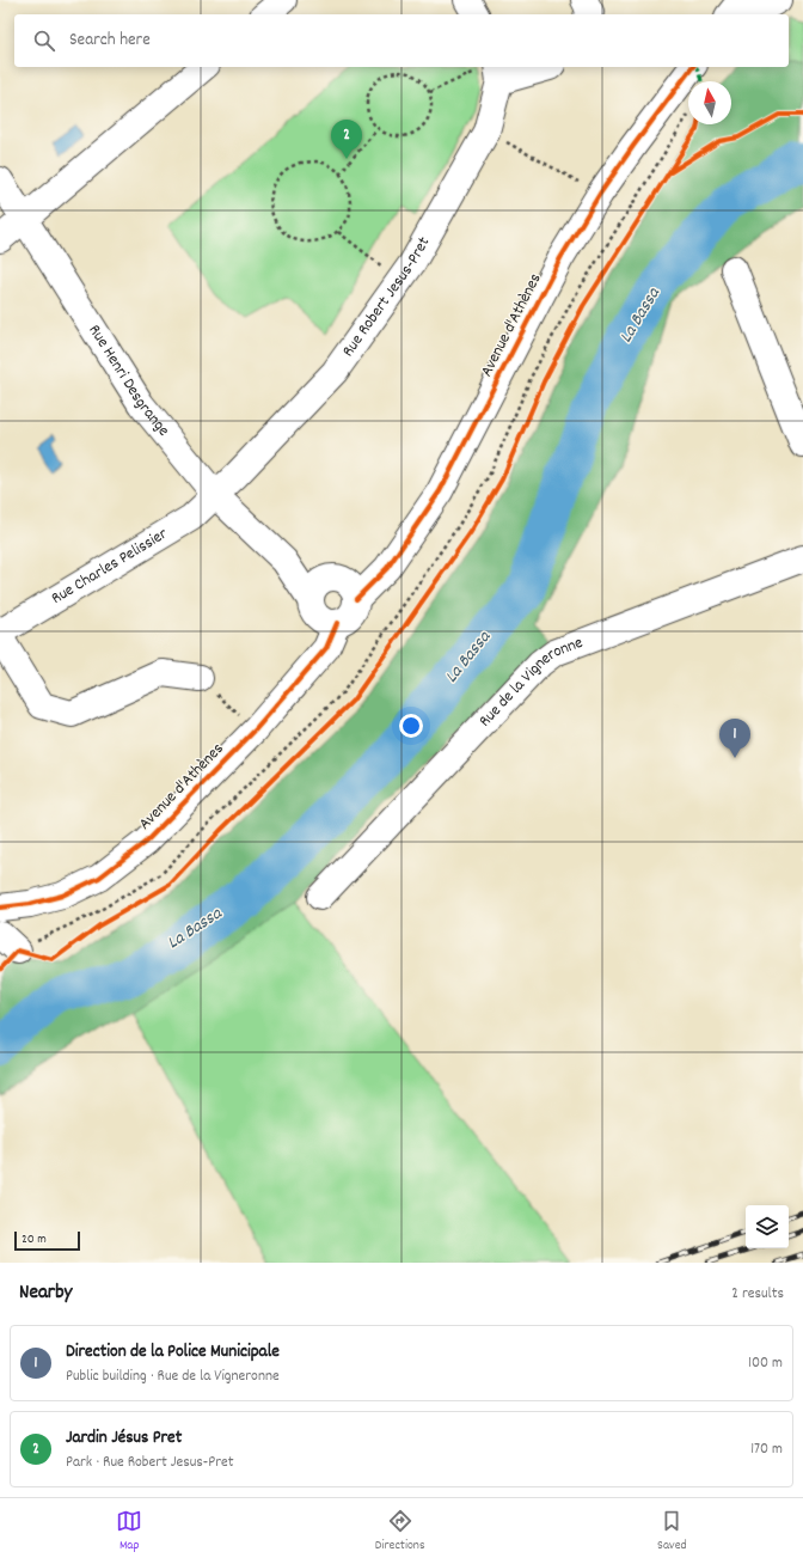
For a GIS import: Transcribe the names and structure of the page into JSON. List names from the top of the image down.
{
  "streets": {
    "street": [
      "Rue Robert Jesus-Pret",
      "Avenue d'Athènes",
      "Rue Henri Desgrange",
      "Rue Charles Pelissier",
      "Rue de la Vigneronne"
    ]
  },
  "crossings": [
    ["Rue Robert Jesus-Pret", "Rue Henri Desgrange"],
    ["Rue Robert Jesus-Pret", "Rue Charles Pelissier"],
    ["Avenue d'Athènes", "Rue Henri Desgrange"],
    ["Rue Henri Desgrange", "Rue Charles Pelissier"]
  ],
  "water": ["La Bassa"],
  "scale_bar": "20 m",
  "north": "top",
  "page": {
    "search": "Search here",
    "pins": ["2", "1"],
    "scale": "20 m",
    "heading": ["Nearby", "2 results"],
    "list": [
      {
        "mark": "1",
        "name": "Direction de la Police Municipale",
        "note": "Public building · Rue de la Vigneronne",
        "value": "100 m"
      },
      {
        "mark": "2",
        "name": "Jardin Jésus Pret",
        "note": "Park · Rue Robert Jesus-Pret",
        "value": "170 m"
      }
    ],
    "nav": ["Map", "Directions", "Saved"]
  }
}
